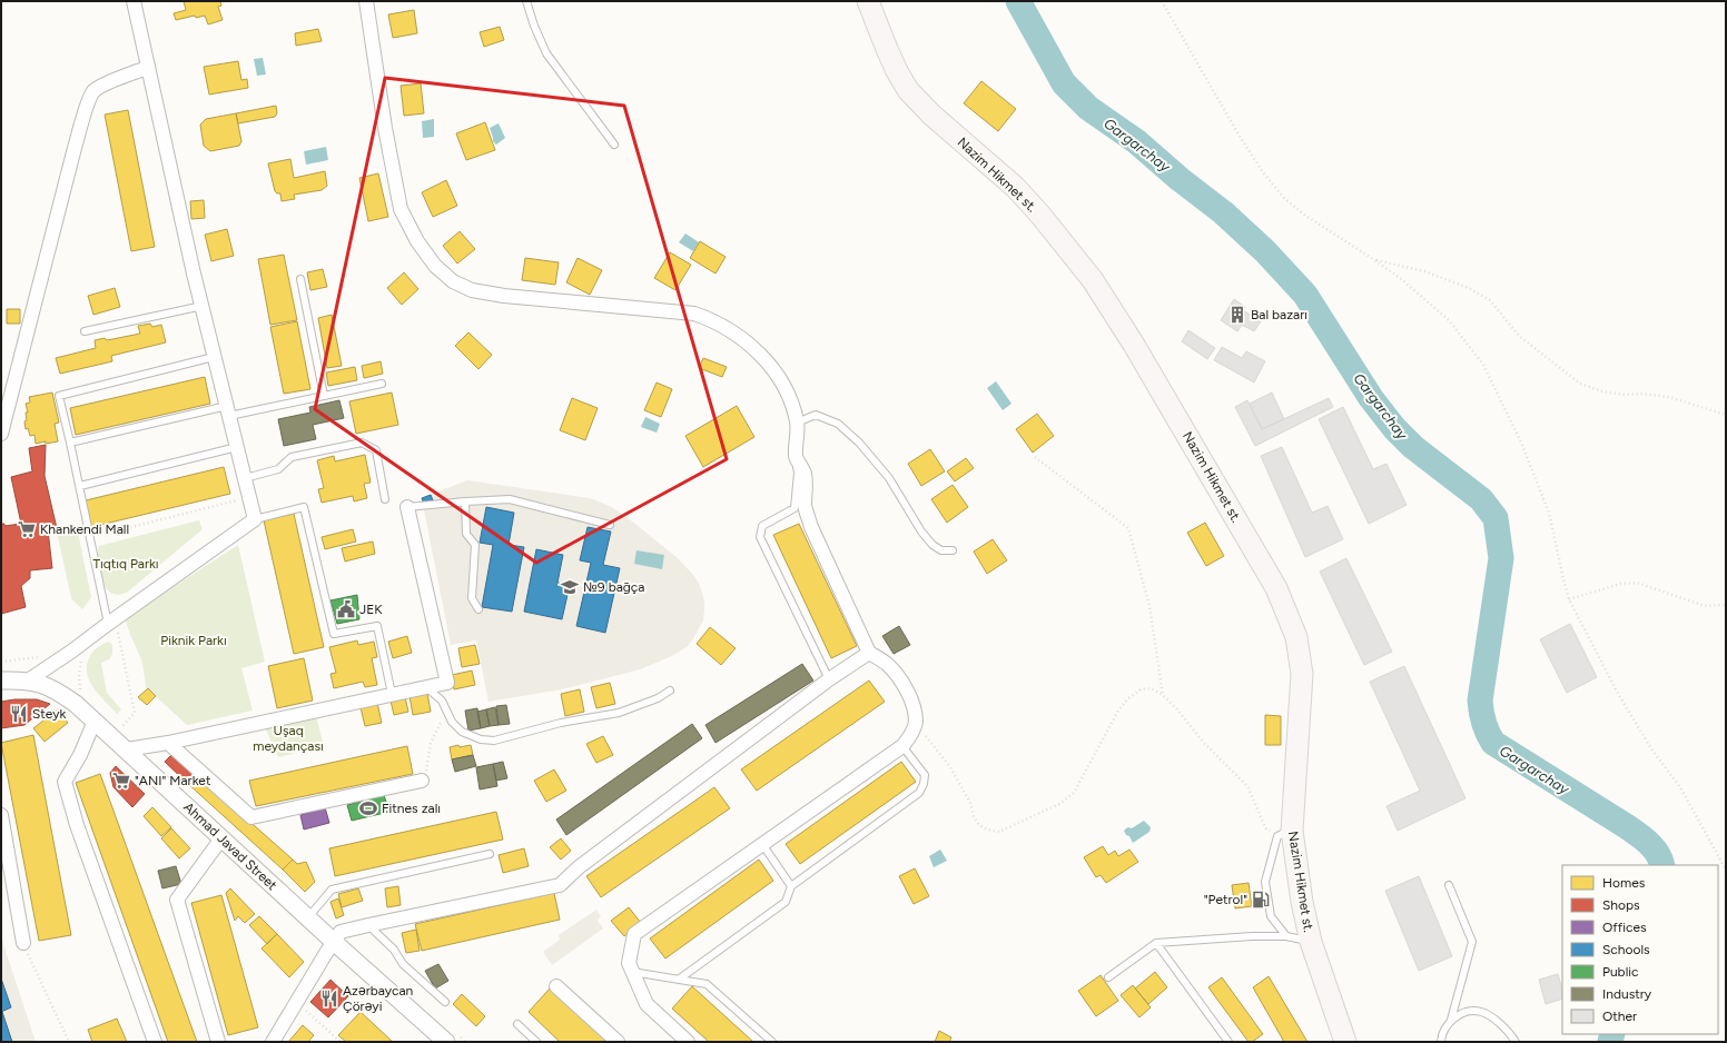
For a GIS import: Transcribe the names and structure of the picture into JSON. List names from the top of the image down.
{
  "streets": {
    "main road": ["Nazim Hikmet st."],
    "street": ["Ahmad Javad Street"]
  },
  "water": ["Gargarchay"],
  "parks": ["Tıqtıq Parkı", "Piknik Parkı", "Uşaq meydançası"],
  "places": {
    "building": ["Bal bazarı"],
    "supermarket": ["Khankendi Mall", "\"ANI\" Market"],
    "school or university": ["№9 bağça"],
    "public building": ["JEK"],
    "restaurant": ["Steyk", "Azərbaycan Çörəyi"],
    "sports": ["Fitnes zalı"],
    "fuel station": ["\"Petrol\""]
  },
  "legend": [
    "Homes",
    "Shops",
    "Offices",
    "Schools",
    "Public",
    "Industry",
    "Other"
  ]
}
